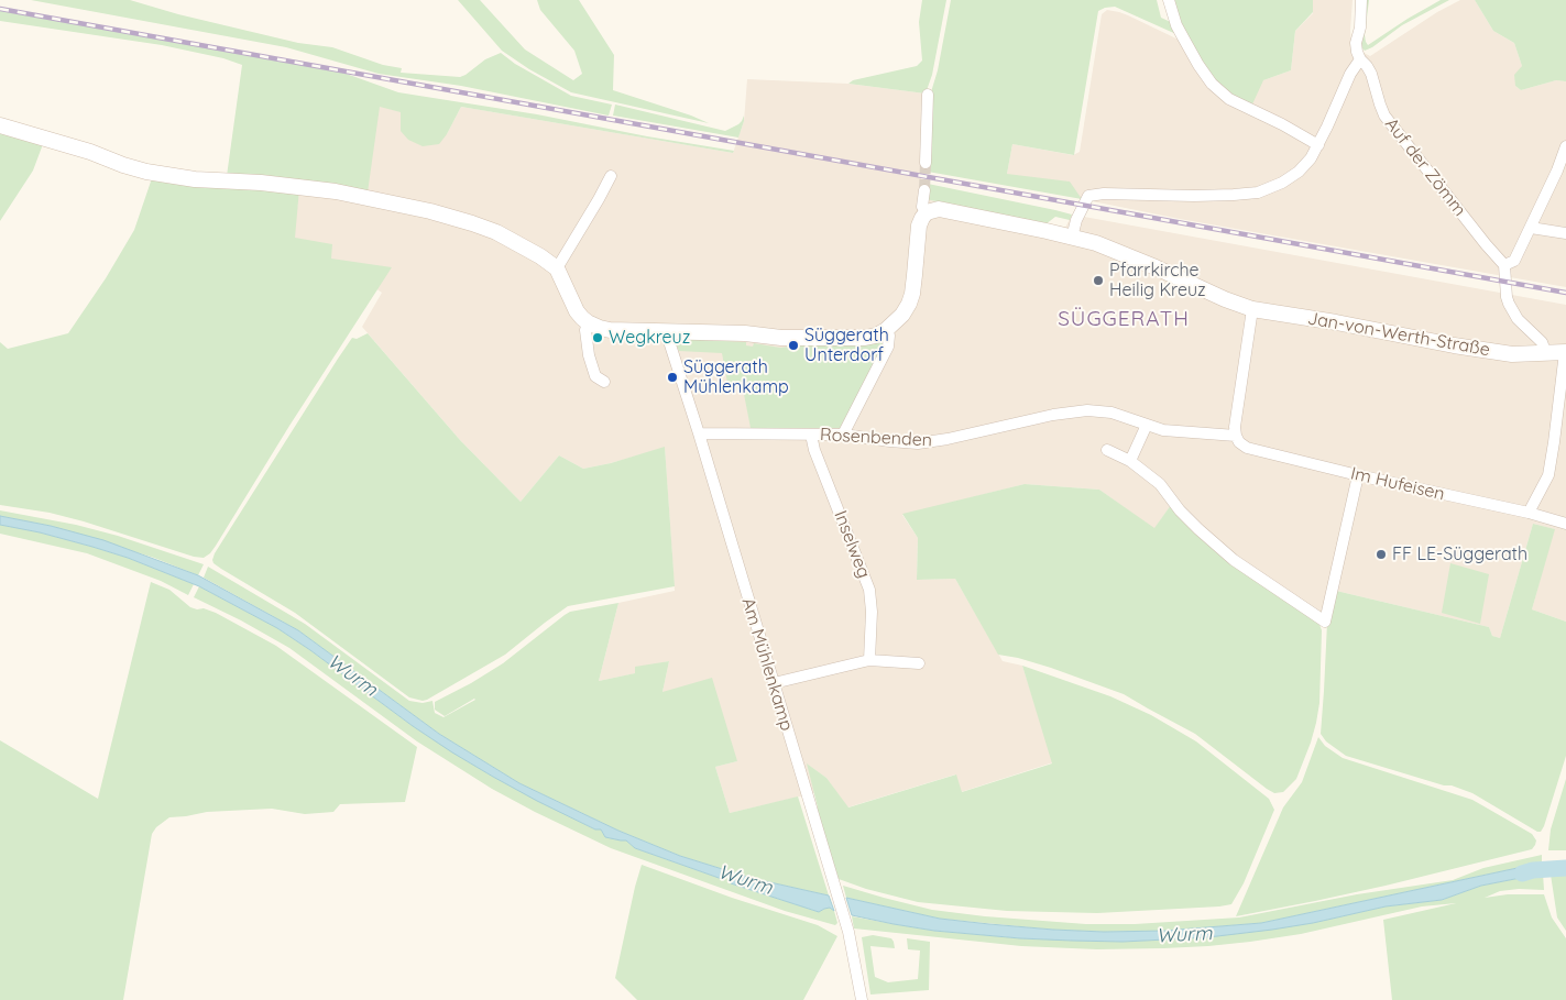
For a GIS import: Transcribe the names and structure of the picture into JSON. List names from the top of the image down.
{
  "streets": {
    "main road": ["Jan-von-Werth-Straße"],
    "street": [
      "Auf der Zömm",
      "Rosenbenden",
      "Im Hufeisen",
      "Inselweg",
      "Am Mühlenkamp"
    ]
  },
  "crossings": [
    ["Rosenbenden", "Im Hufeisen"],
    ["Rosenbenden", "Inselweg"],
    ["Rosenbenden", "Am Mühlenkamp"]
  ],
  "districts": ["SÜGGERATH"],
  "water": ["Wurm"],
  "places": [
    "Pfarrkirche Heilig Kreuz",
    "Wegkreuz",
    "Süggerath Unterdorf",
    "Süggerath Mühlenkamp",
    "FF LE-Süggerath"
  ]
}
